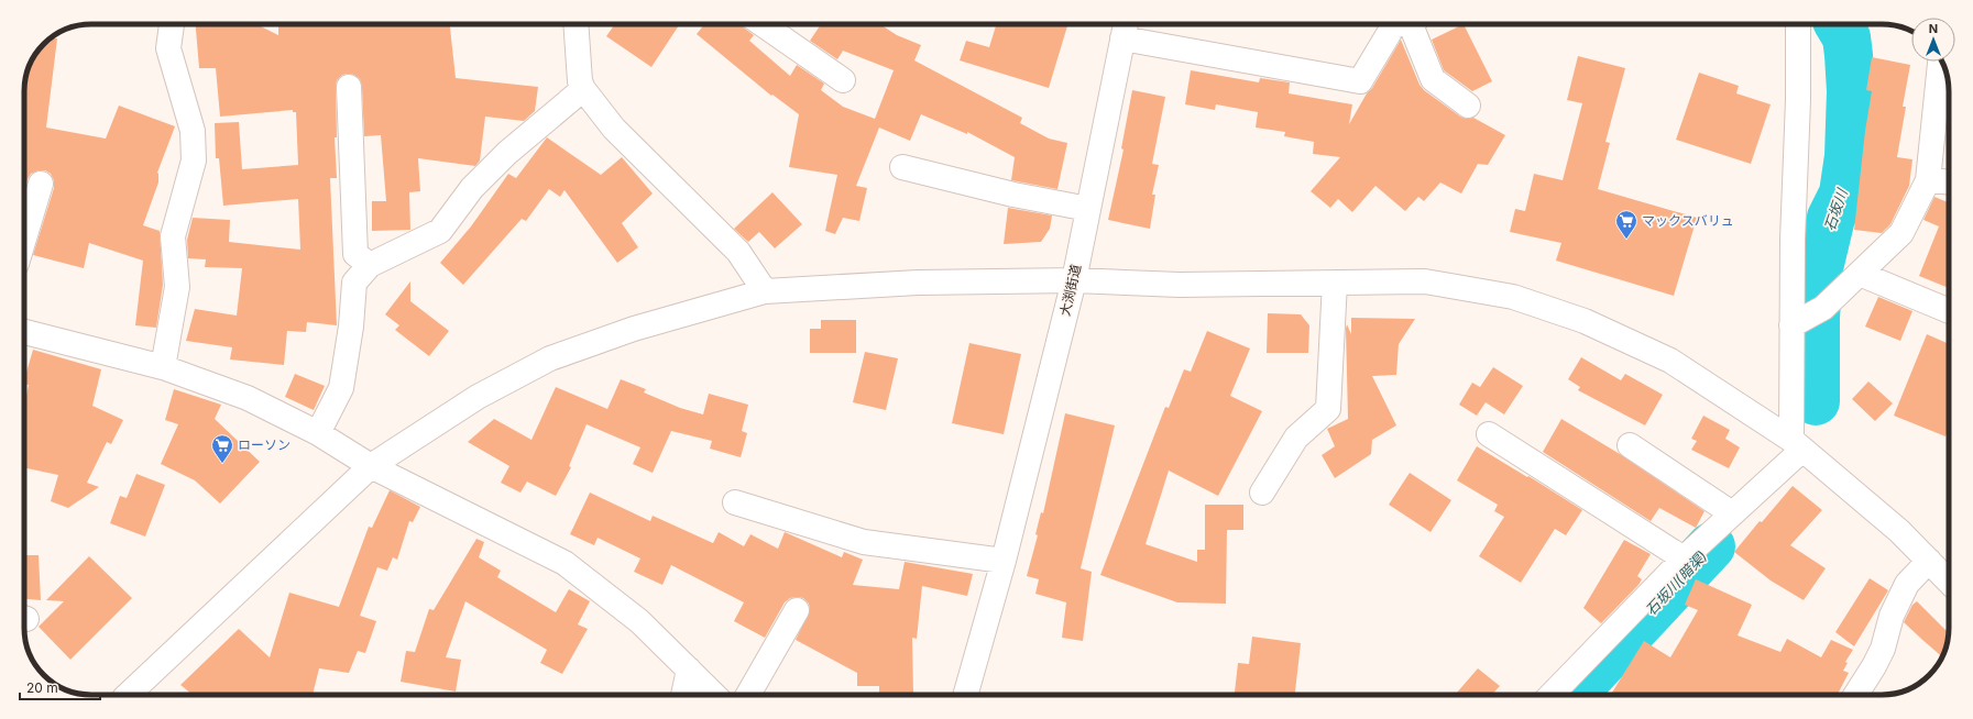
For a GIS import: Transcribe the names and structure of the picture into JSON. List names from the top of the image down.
{
  "streets": {
    "street": ["大渕街道"]
  },
  "water": ["石坂川", "石坂川(暗渠)"],
  "places": {
    "supermarket": ["マックスバリュ", "ローソン"]
  },
  "scale_bar": "20 m",
  "north": "top"
}
